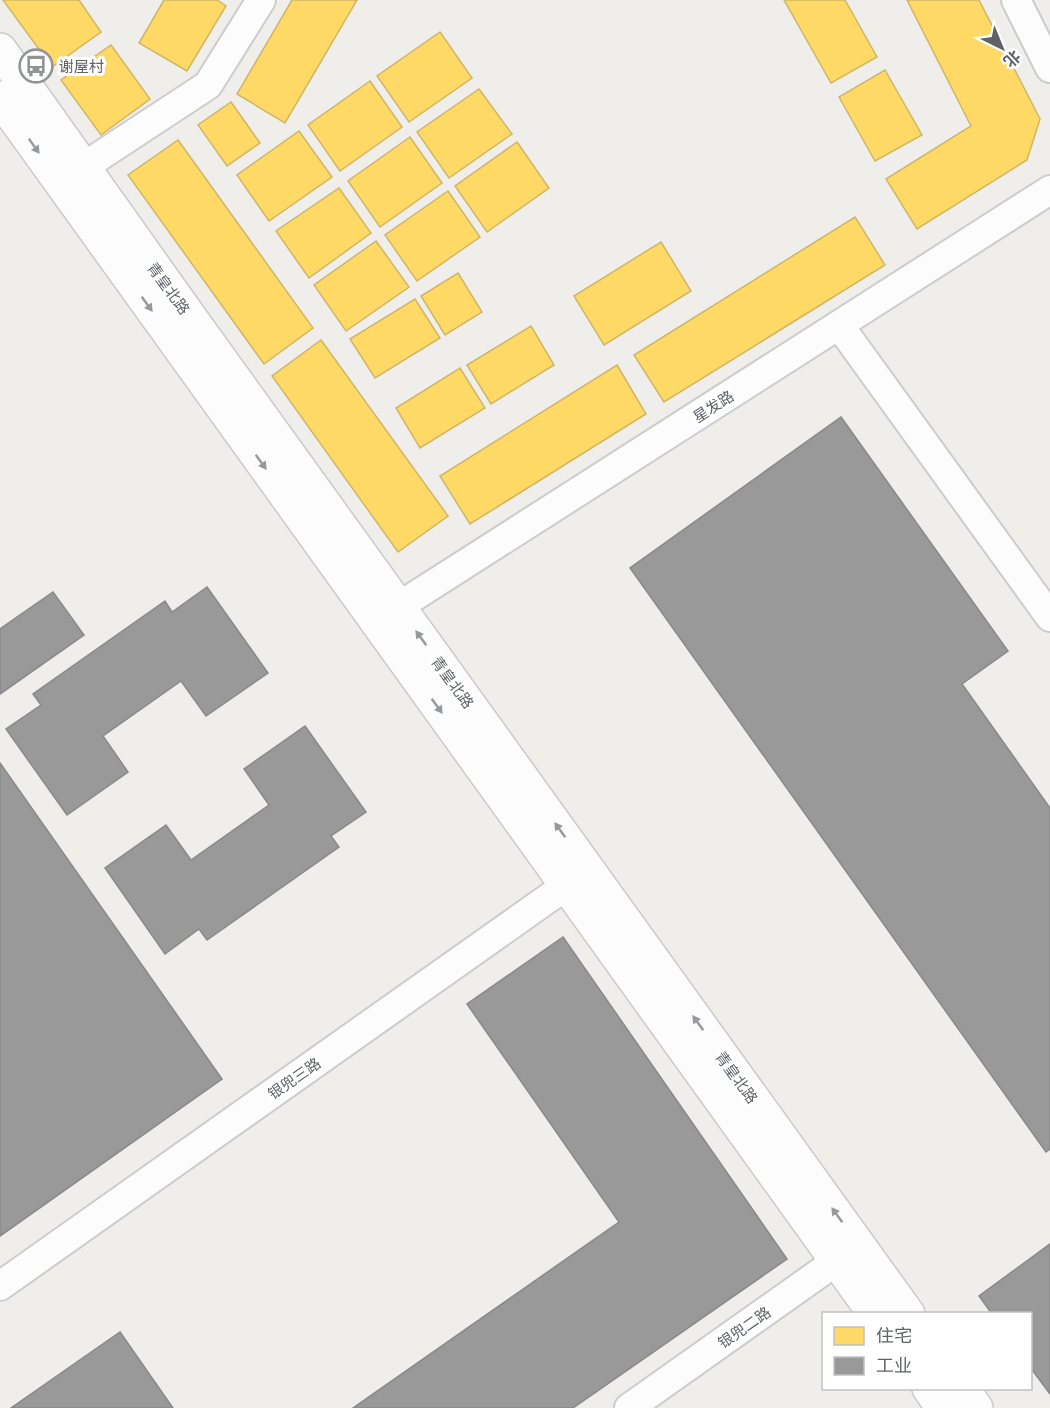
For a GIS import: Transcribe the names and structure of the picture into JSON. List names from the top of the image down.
{
  "streets": {
    "street": [
      "青皇北路",
      "星发路",
      "银兜三路",
      "银兜二路"
    ]
  },
  "crossings": [
    ["青皇北路", "星发路"],
    ["青皇北路", "银兜三路"],
    ["青皇北路", "银兜二路"]
  ],
  "places": {
    "bus stop": ["谢屋村"]
  },
  "legend": ["住宅", "工业"],
  "north": "bottom right"
}
